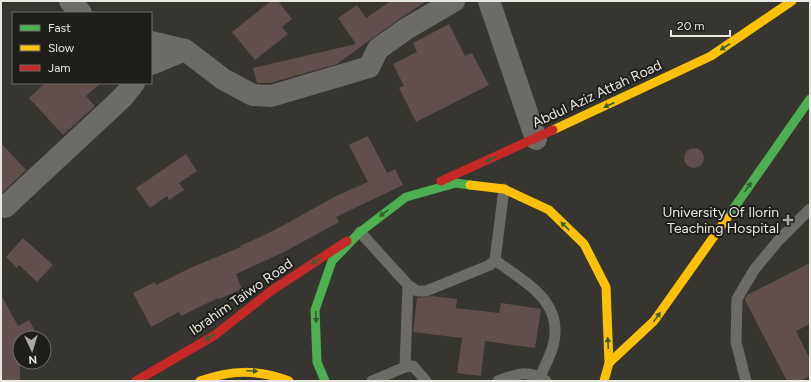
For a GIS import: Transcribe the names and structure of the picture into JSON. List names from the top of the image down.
{
  "streets": {
    "main road": ["Abdul Aziz Attah Road", "Ibrahim Taiwo Road"]
  },
  "one_way": ["Abdul Aziz Attah Road", "Ibrahim Taiwo Road"],
  "places": {
    "health": ["University Of Ilorin Teaching Hospital"]
  },
  "legend": ["Fast", "Slow", "Jam"],
  "scale_bar": "20 m",
  "north": "bottom"
}
